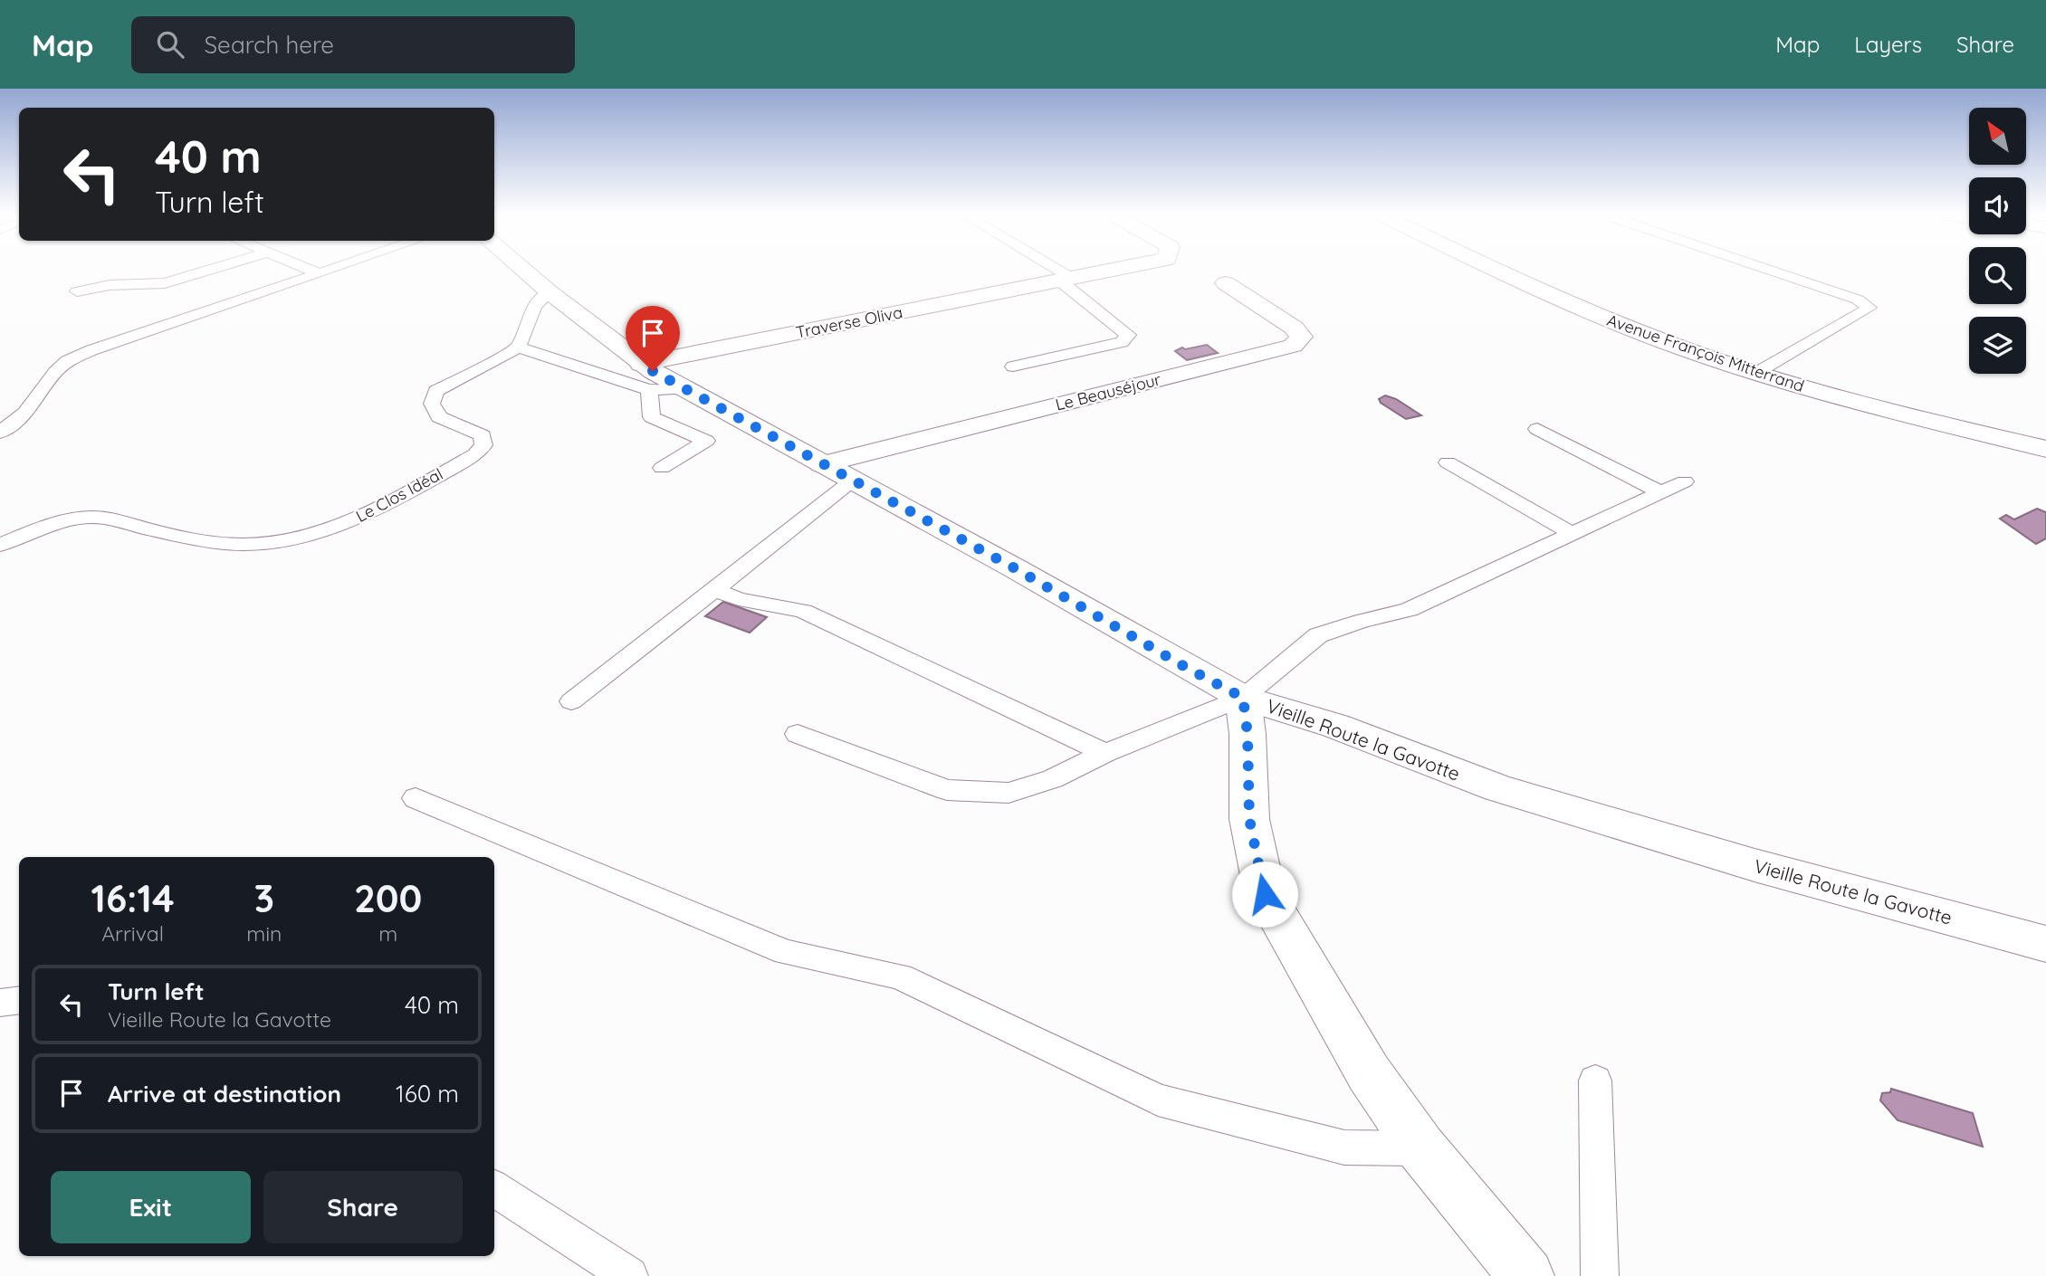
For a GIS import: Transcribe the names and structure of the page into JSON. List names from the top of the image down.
{
  "streets": {
    "street": [
      "Traverse Oliva",
      "Avenue François Mitterrand",
      "Le Beauséjour",
      "Vieille Route la Gavotte"
    ],
    "lane": ["Le Clos Idéal"]
  },
  "crossings": [
    ["Traverse Oliva", "Vieille Route la Gavotte"],
    ["Le Beauséjour", "Vieille Route la Gavotte"]
  ],
  "north": "top left",
  "page": {
    "header": "Map",
    "search": "Search here",
    "nav": ["Map", "Layers", "Share"],
    "turn": ["40 m", "Turn left"],
    "eta": [
      "16:14",
      "Arrival",
      "3",
      "min",
      "200",
      "m"
    ],
    "list": [
      {
        "name": "Turn left",
        "note": "Vieille Route la Gavotte",
        "value": "40 m"
      },
      {
        "name": "Arrive at destination",
        "value": "160 m"
      }
    ],
    "buttons": ["Exit", "Share"]
  }
}
